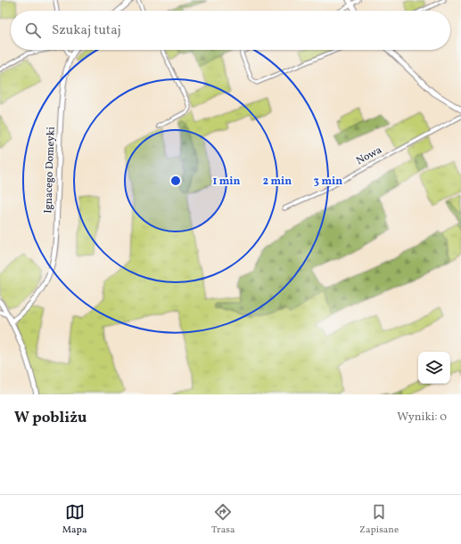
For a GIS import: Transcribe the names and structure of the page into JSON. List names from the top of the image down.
{
  "streets": {
    "street": ["Nowa", "Ignacego Domeyki"]
  },
  "page": {
    "search": "Szukaj tutaj",
    "heading": ["W pobliżu", "Wyniki: 0"],
    "nav": ["Mapa", "Trasa", "Zapisane"]
  },
  "rings": ["1 min", "2 min", "3 min"]
}
